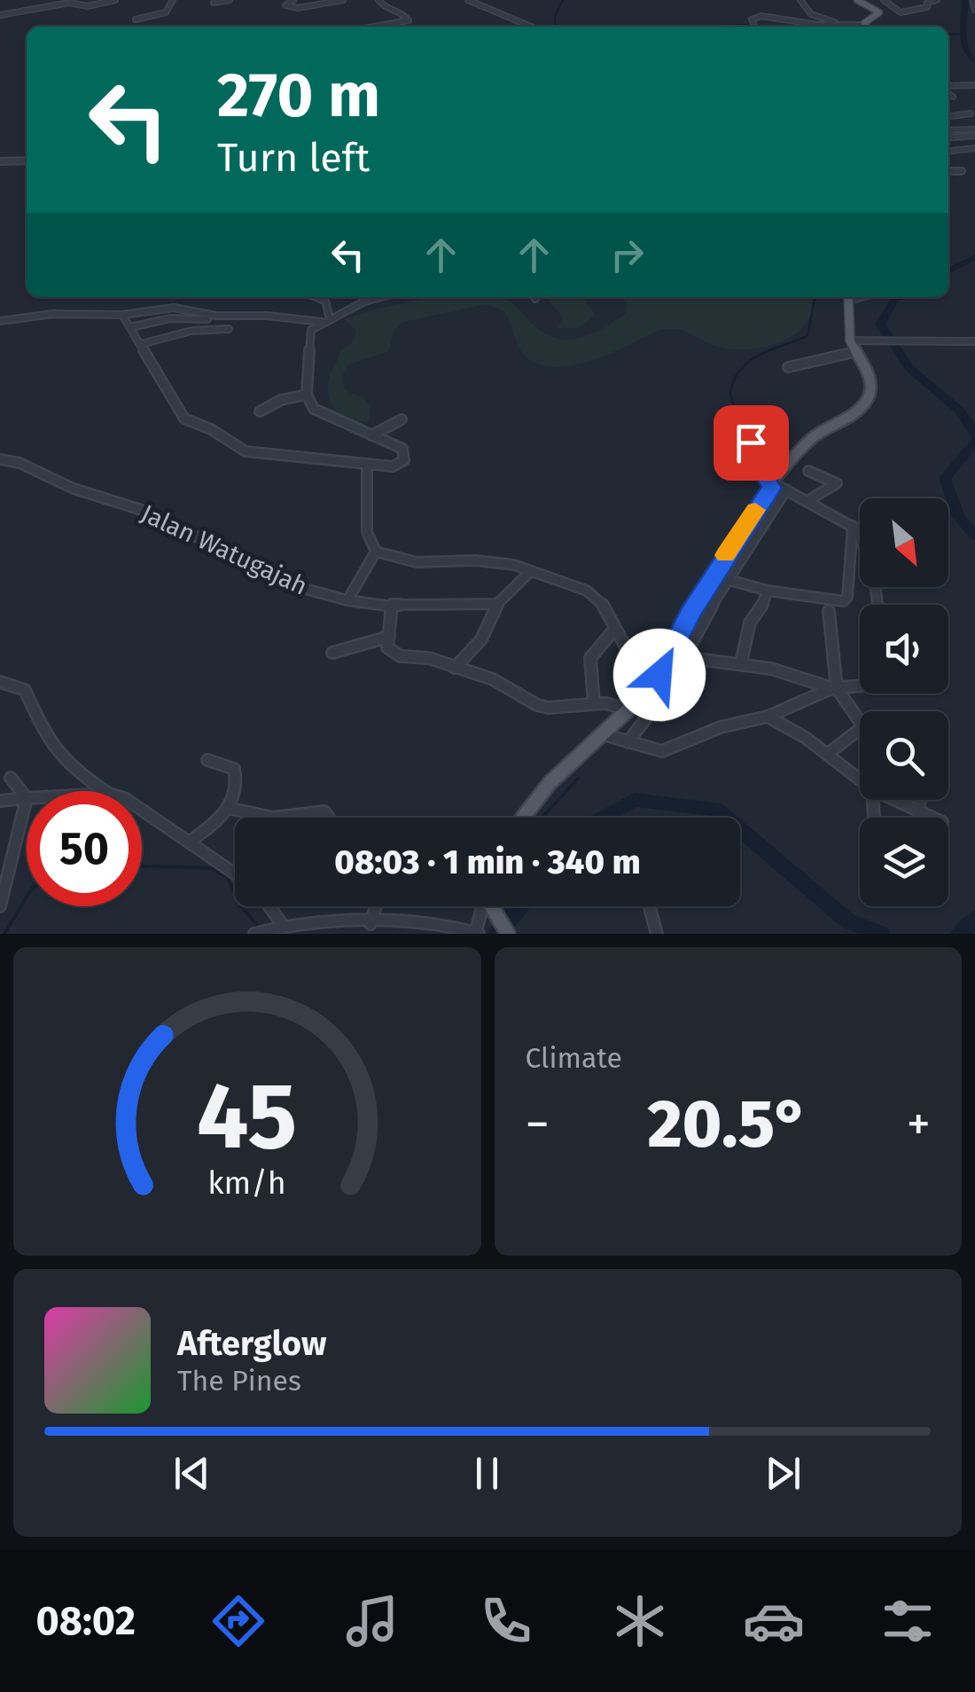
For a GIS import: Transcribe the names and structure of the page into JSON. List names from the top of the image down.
{
  "streets": {
    "street": ["Jalan Watugajah"]
  },
  "north": "bottom right",
  "page": {
    "turn": ["270 m", "Turn left"],
    "limit": "50",
    "trip": "08:03 · 1 min · 340 m",
    "tile": "Climate",
    "heat": ["−", "20.5°", "+"],
    "song": ["Afterglow", "The Pines"],
    "tabs": "08:02",
    "gauge": ["45", "km/h"]
  }
}
